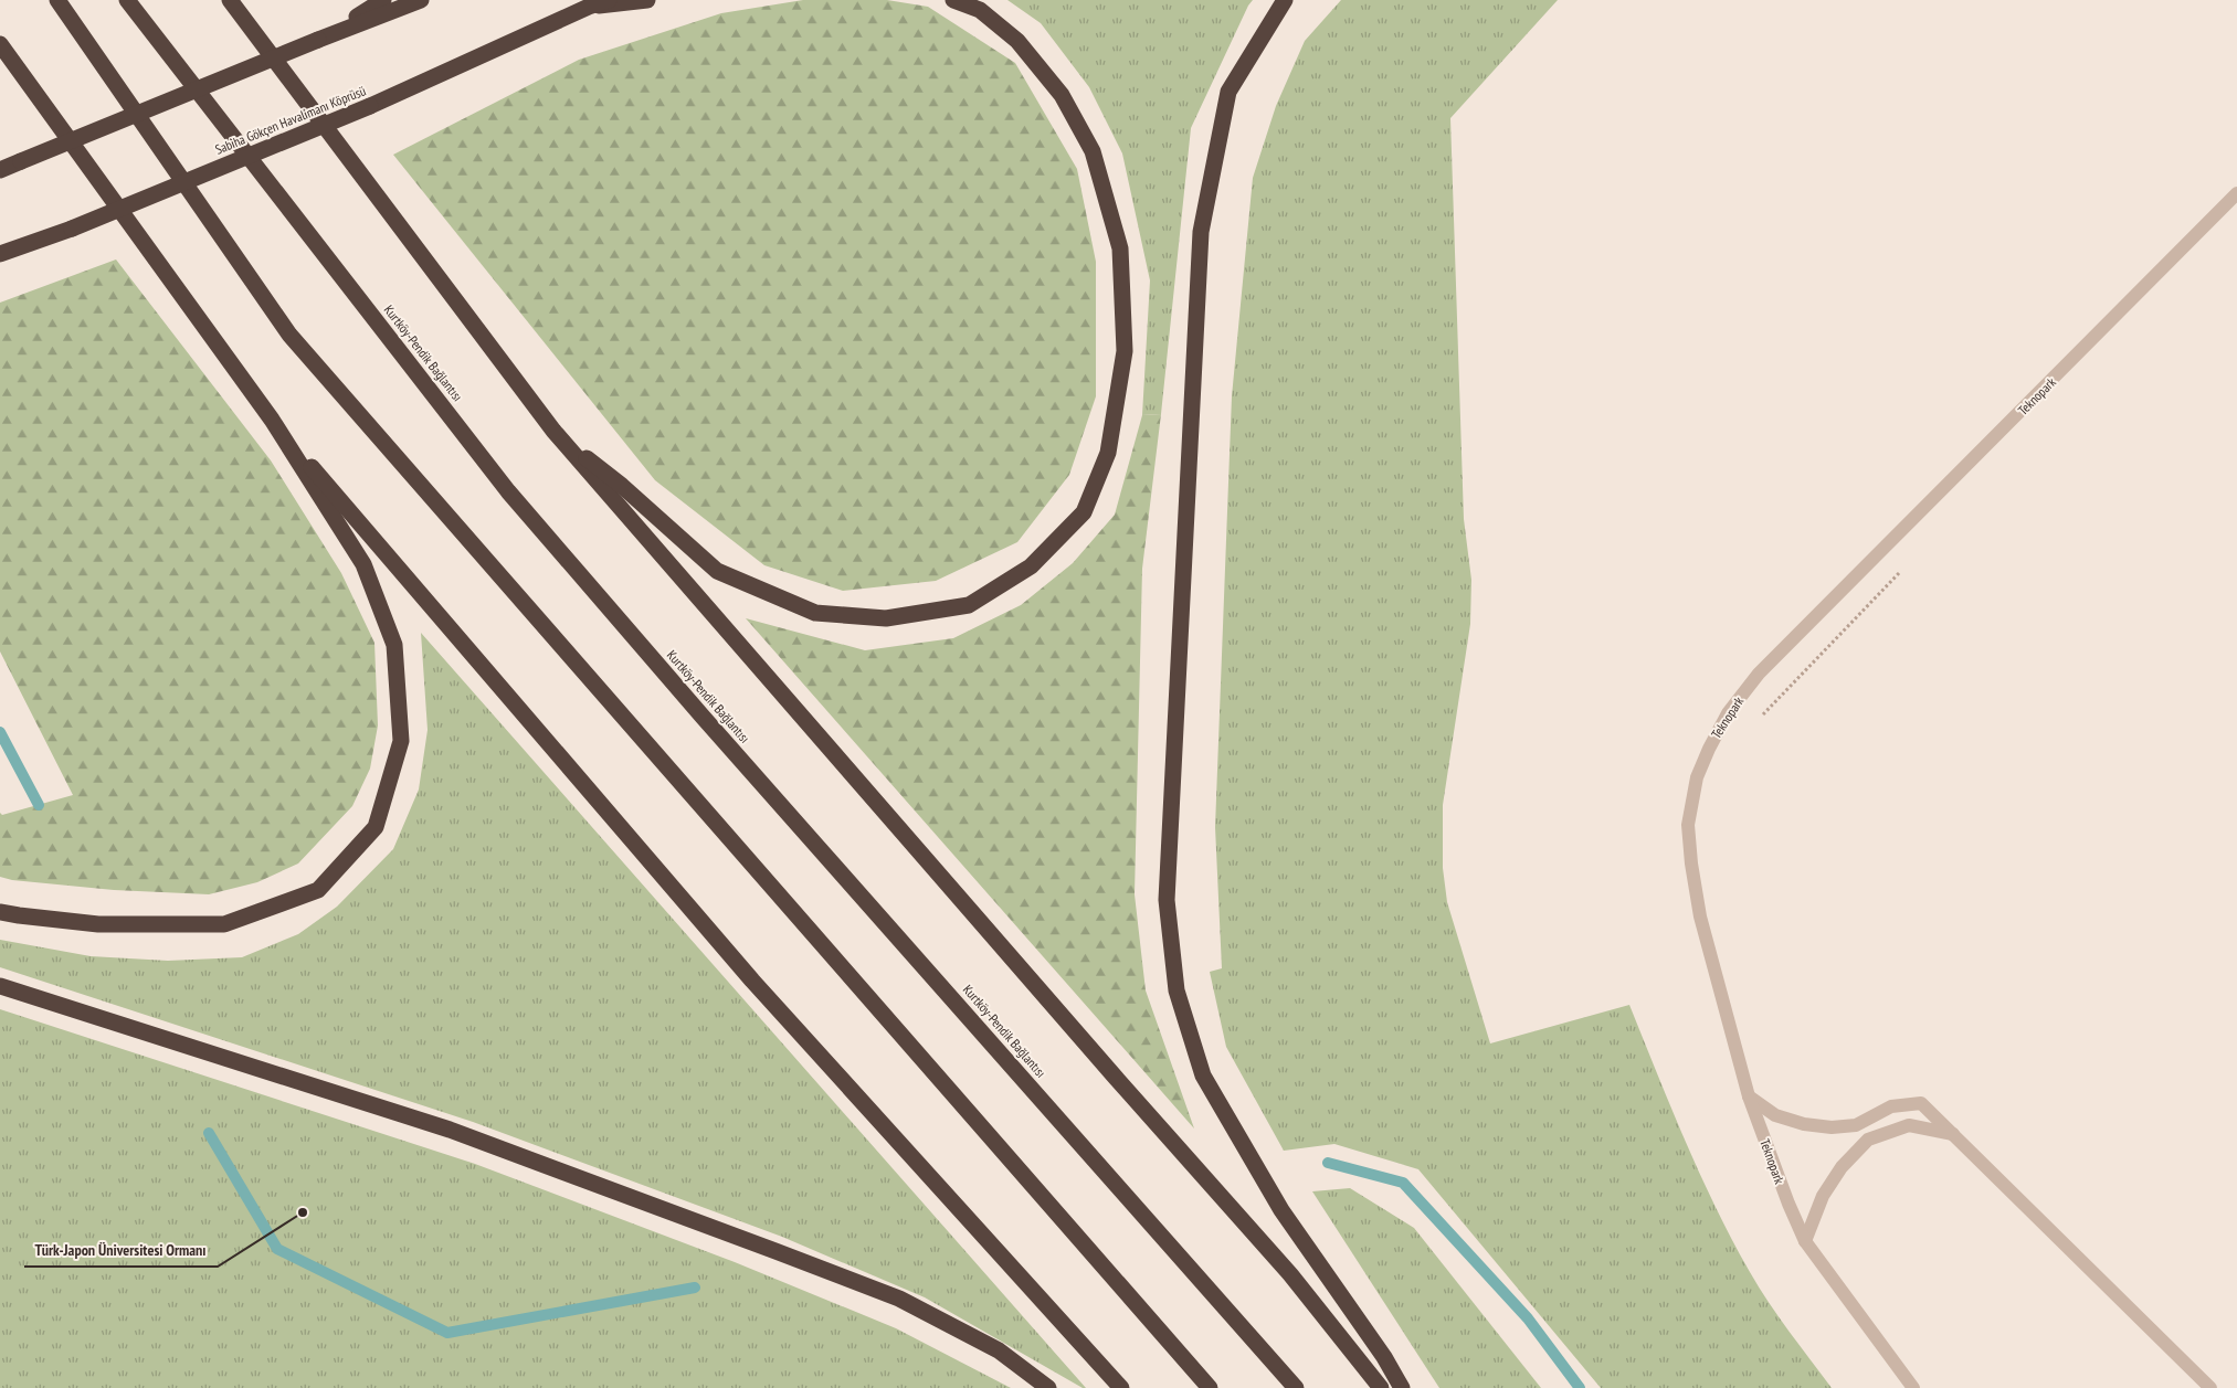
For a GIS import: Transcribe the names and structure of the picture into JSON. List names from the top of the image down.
{
  "streets": {
    "highway": ["Sabiha Gökçen Havalimanı Köprüsü", "Kurtköy-Pendik Bağlantısı"],
    "street": ["Teknopark"]
  },
  "places": ["Türk-Japon Üniversitesi Ormanı"]
}
